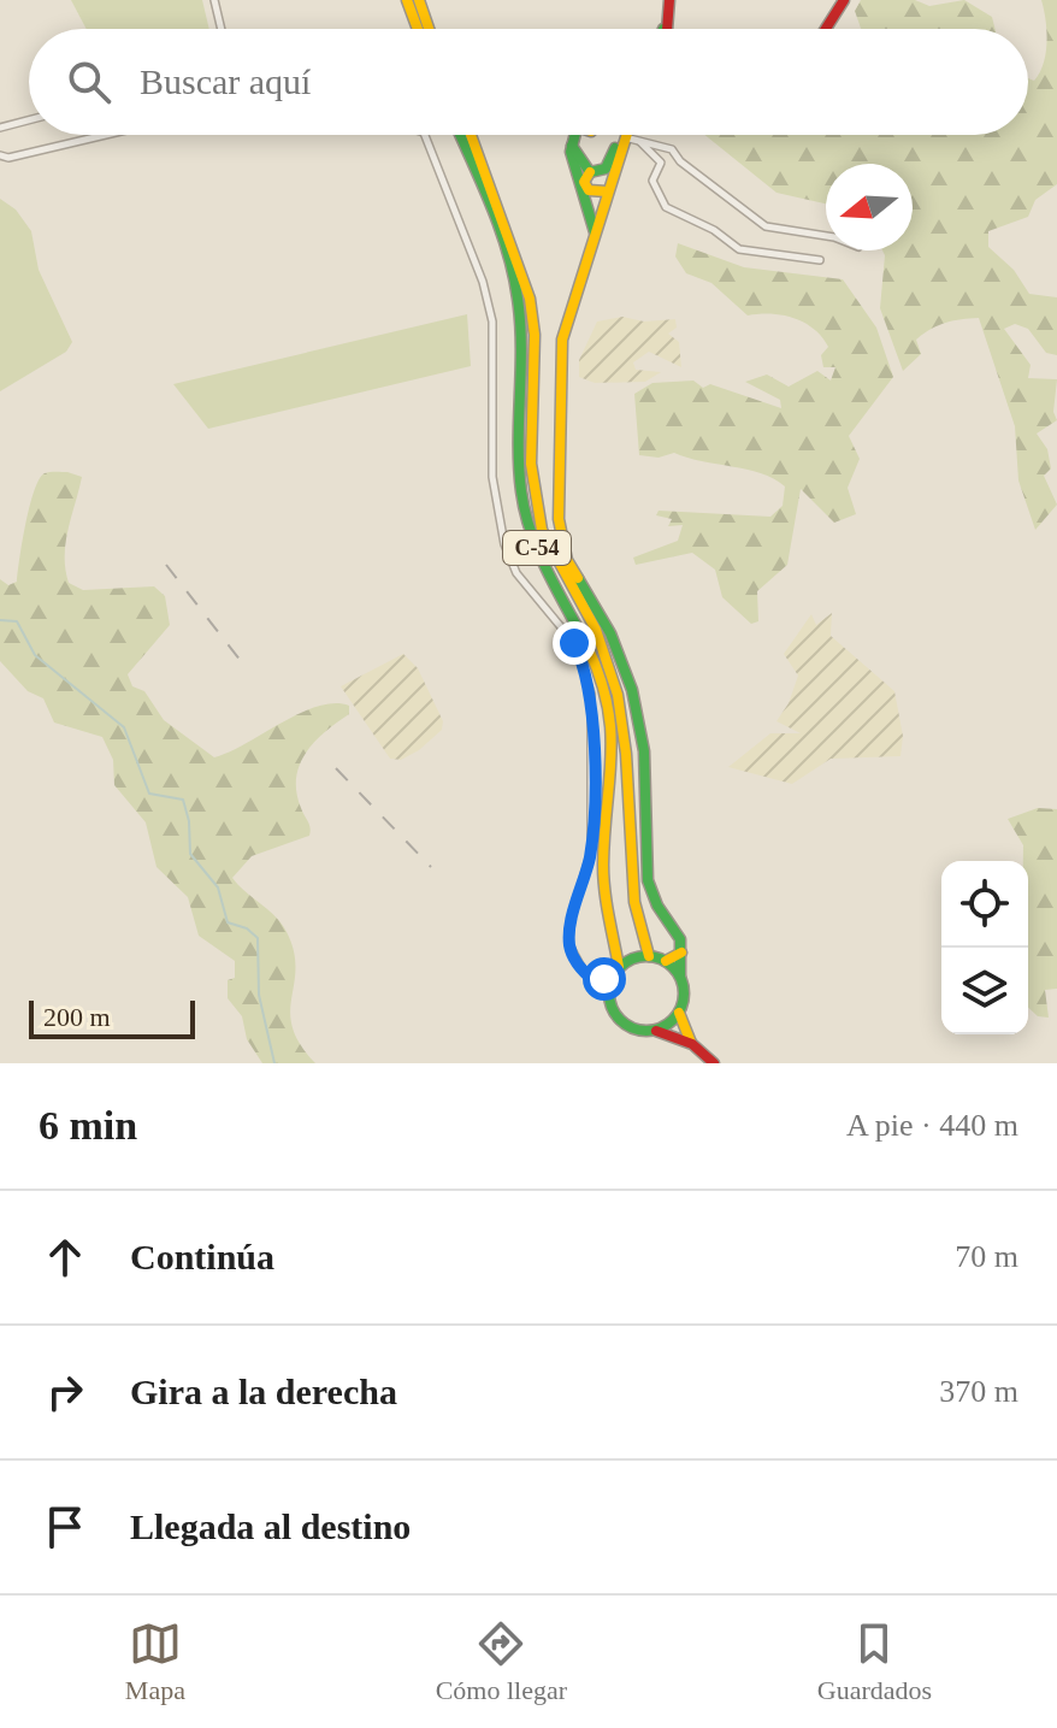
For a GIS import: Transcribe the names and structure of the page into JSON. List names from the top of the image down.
{
  "streets": {
    "main road": ["C-54"]
  },
  "scale_bar": "200 m",
  "north": "left",
  "page": {
    "search": "Buscar aquí",
    "scale": "200 m",
    "heading": ["6 min", "A pie · 440 m"],
    "list": [
      ["Continúa", "70 m"],
      ["Gira a la derecha", "370 m"],
      "Llegada al destino"
    ],
    "nav": ["Mapa", "Cómo llegar", "Guardados"]
  }
}
